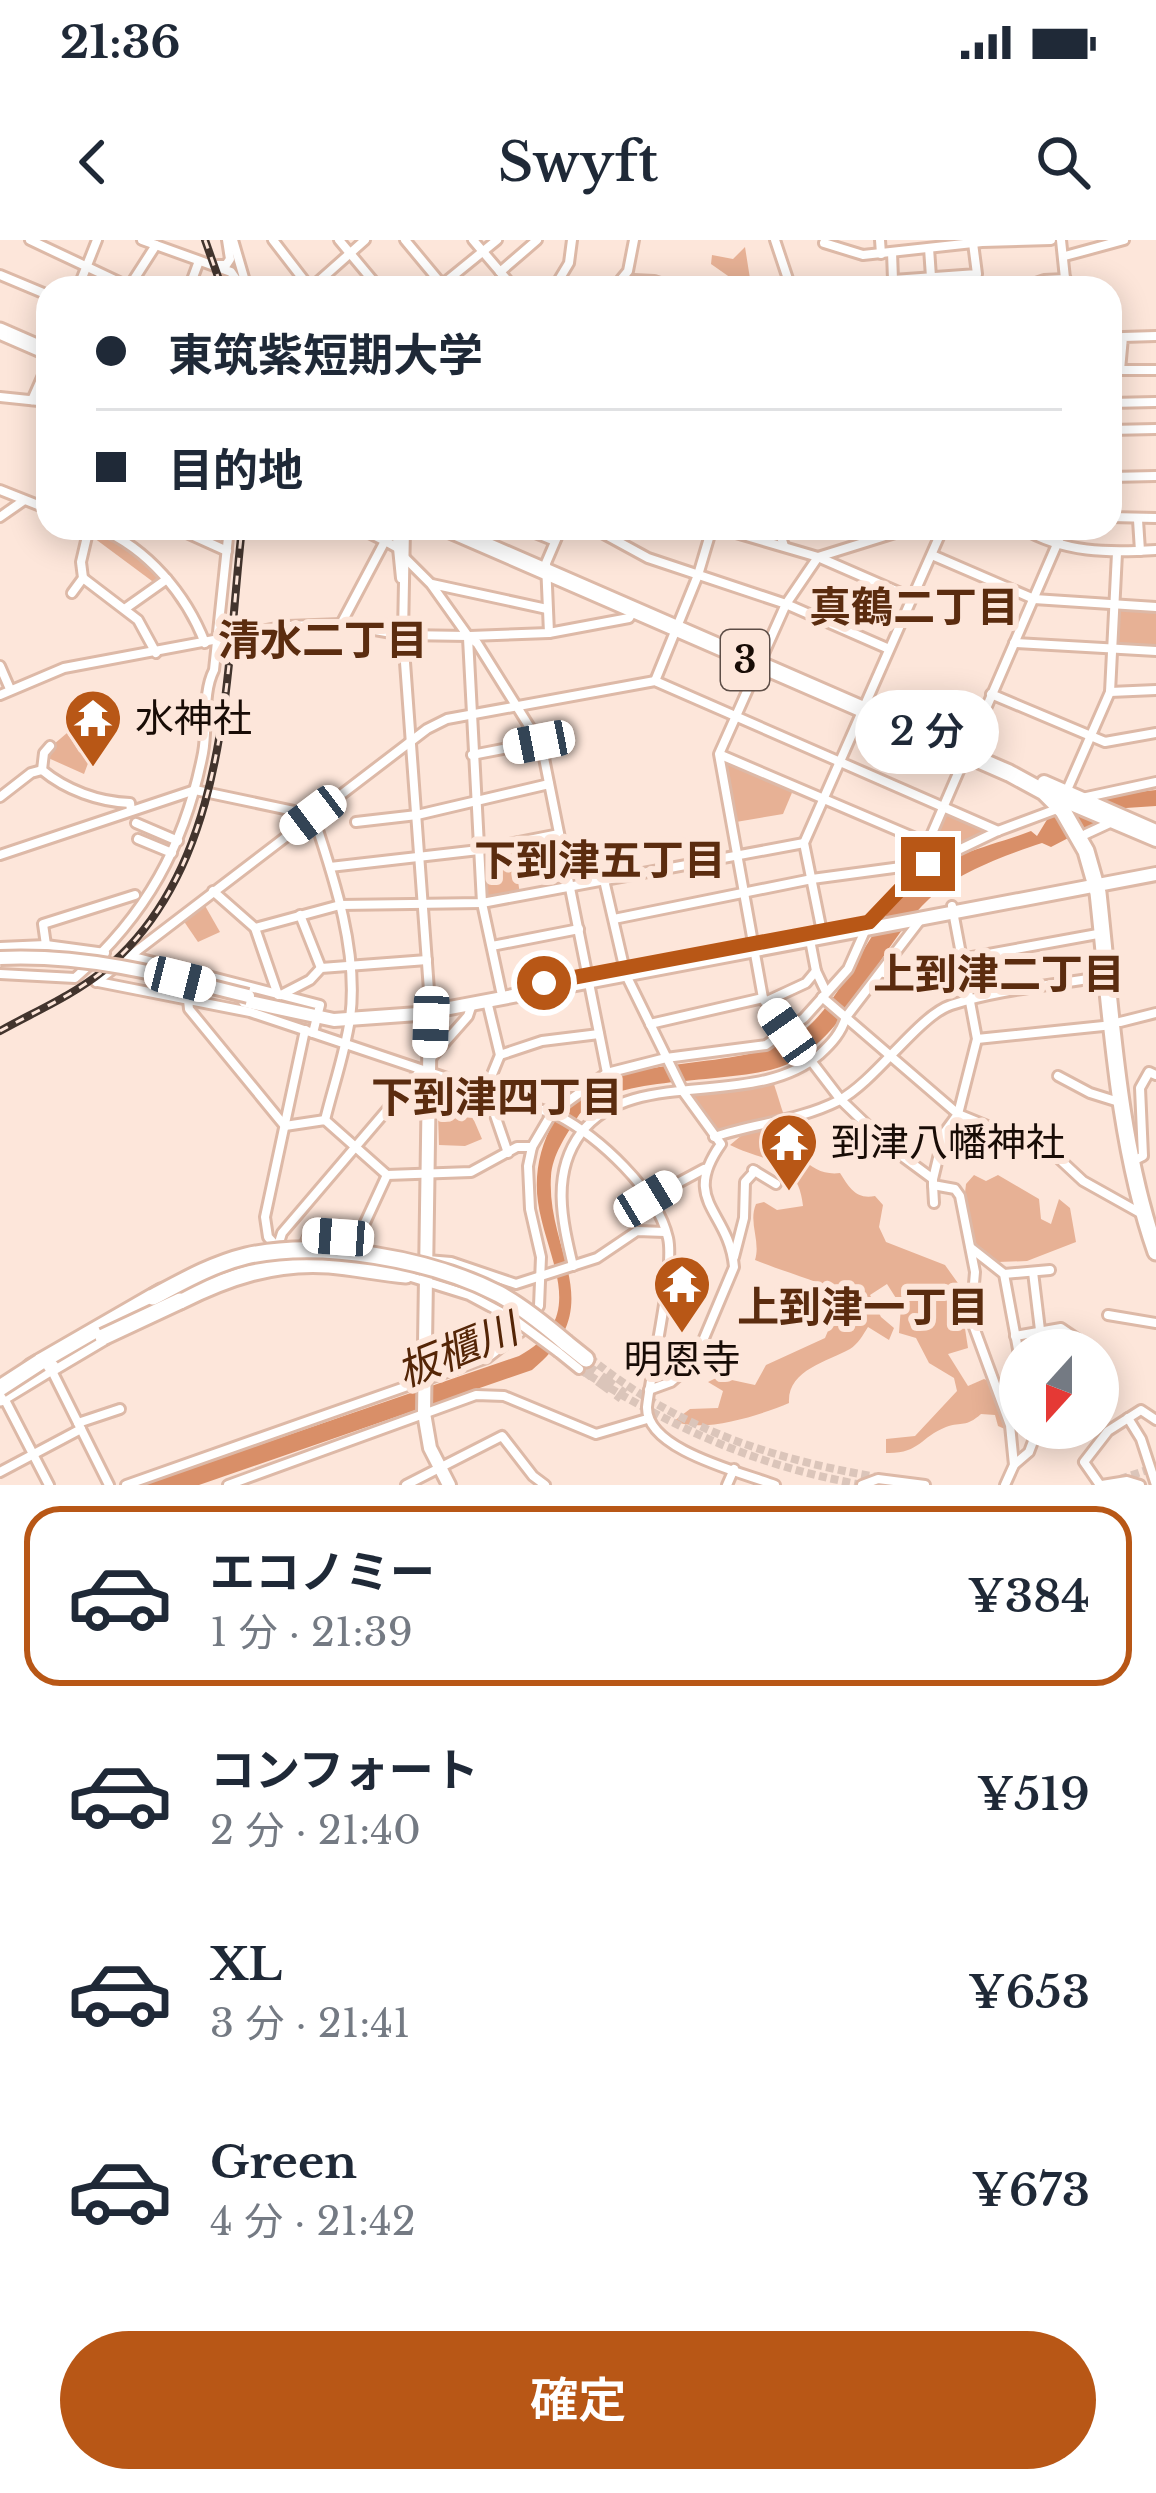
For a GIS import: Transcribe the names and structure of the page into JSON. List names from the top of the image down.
{
  "streets": {
    "highway": ["3"]
  },
  "districts": [
    "真鶴二丁目",
    "清水二丁目",
    "下到津五丁目",
    "上到津二丁目",
    "下到津四丁目",
    "上到津一丁目"
  ],
  "water": ["板櫃川"],
  "places": {
    "temple": ["水神社", "到津八幡神社", "明恩寺"]
  },
  "north": "bottom",
  "page": {
    "status": "21:36",
    "header": "Swyft",
    "banner": ["東筑紫短期大学", "目的地"],
    "bubble": "2 分",
    "list": [
      {
        "name": "エコノミー",
        "note": "1 分 · 21:39",
        "value": "¥384"
      },
      {
        "name": "コンフォート",
        "note": "2 分 · 21:40",
        "value": "¥519"
      },
      {
        "name": "XL",
        "note": "3 分 · 21:41",
        "value": "¥653"
      },
      {
        "name": "Green",
        "note": "4 分 · 21:42",
        "value": "¥673"
      }
    ],
    "buttons": "確定"
  }
}
